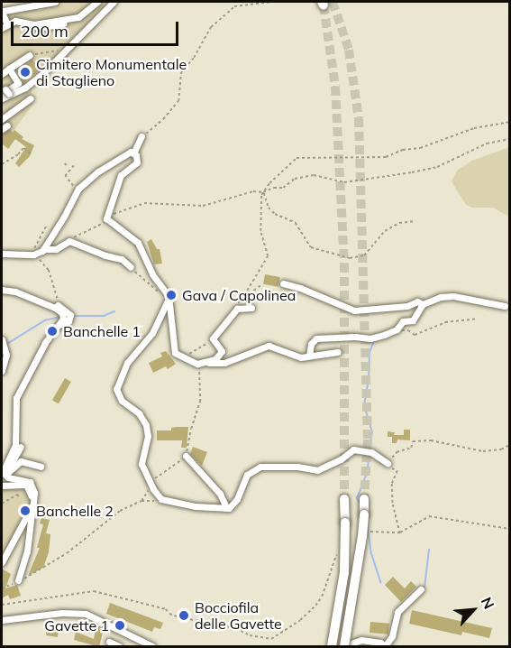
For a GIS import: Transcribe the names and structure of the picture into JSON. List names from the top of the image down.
{
  "places": [
    "Cimitero Monumentale di Staglieno",
    "Gava / Capolinea",
    "Banchelle 1",
    "Banchelle 2",
    "Bocciofila delle Gavette",
    "Gavette 1"
  ],
  "scale_bar": "200 m",
  "north": "top right"
}
